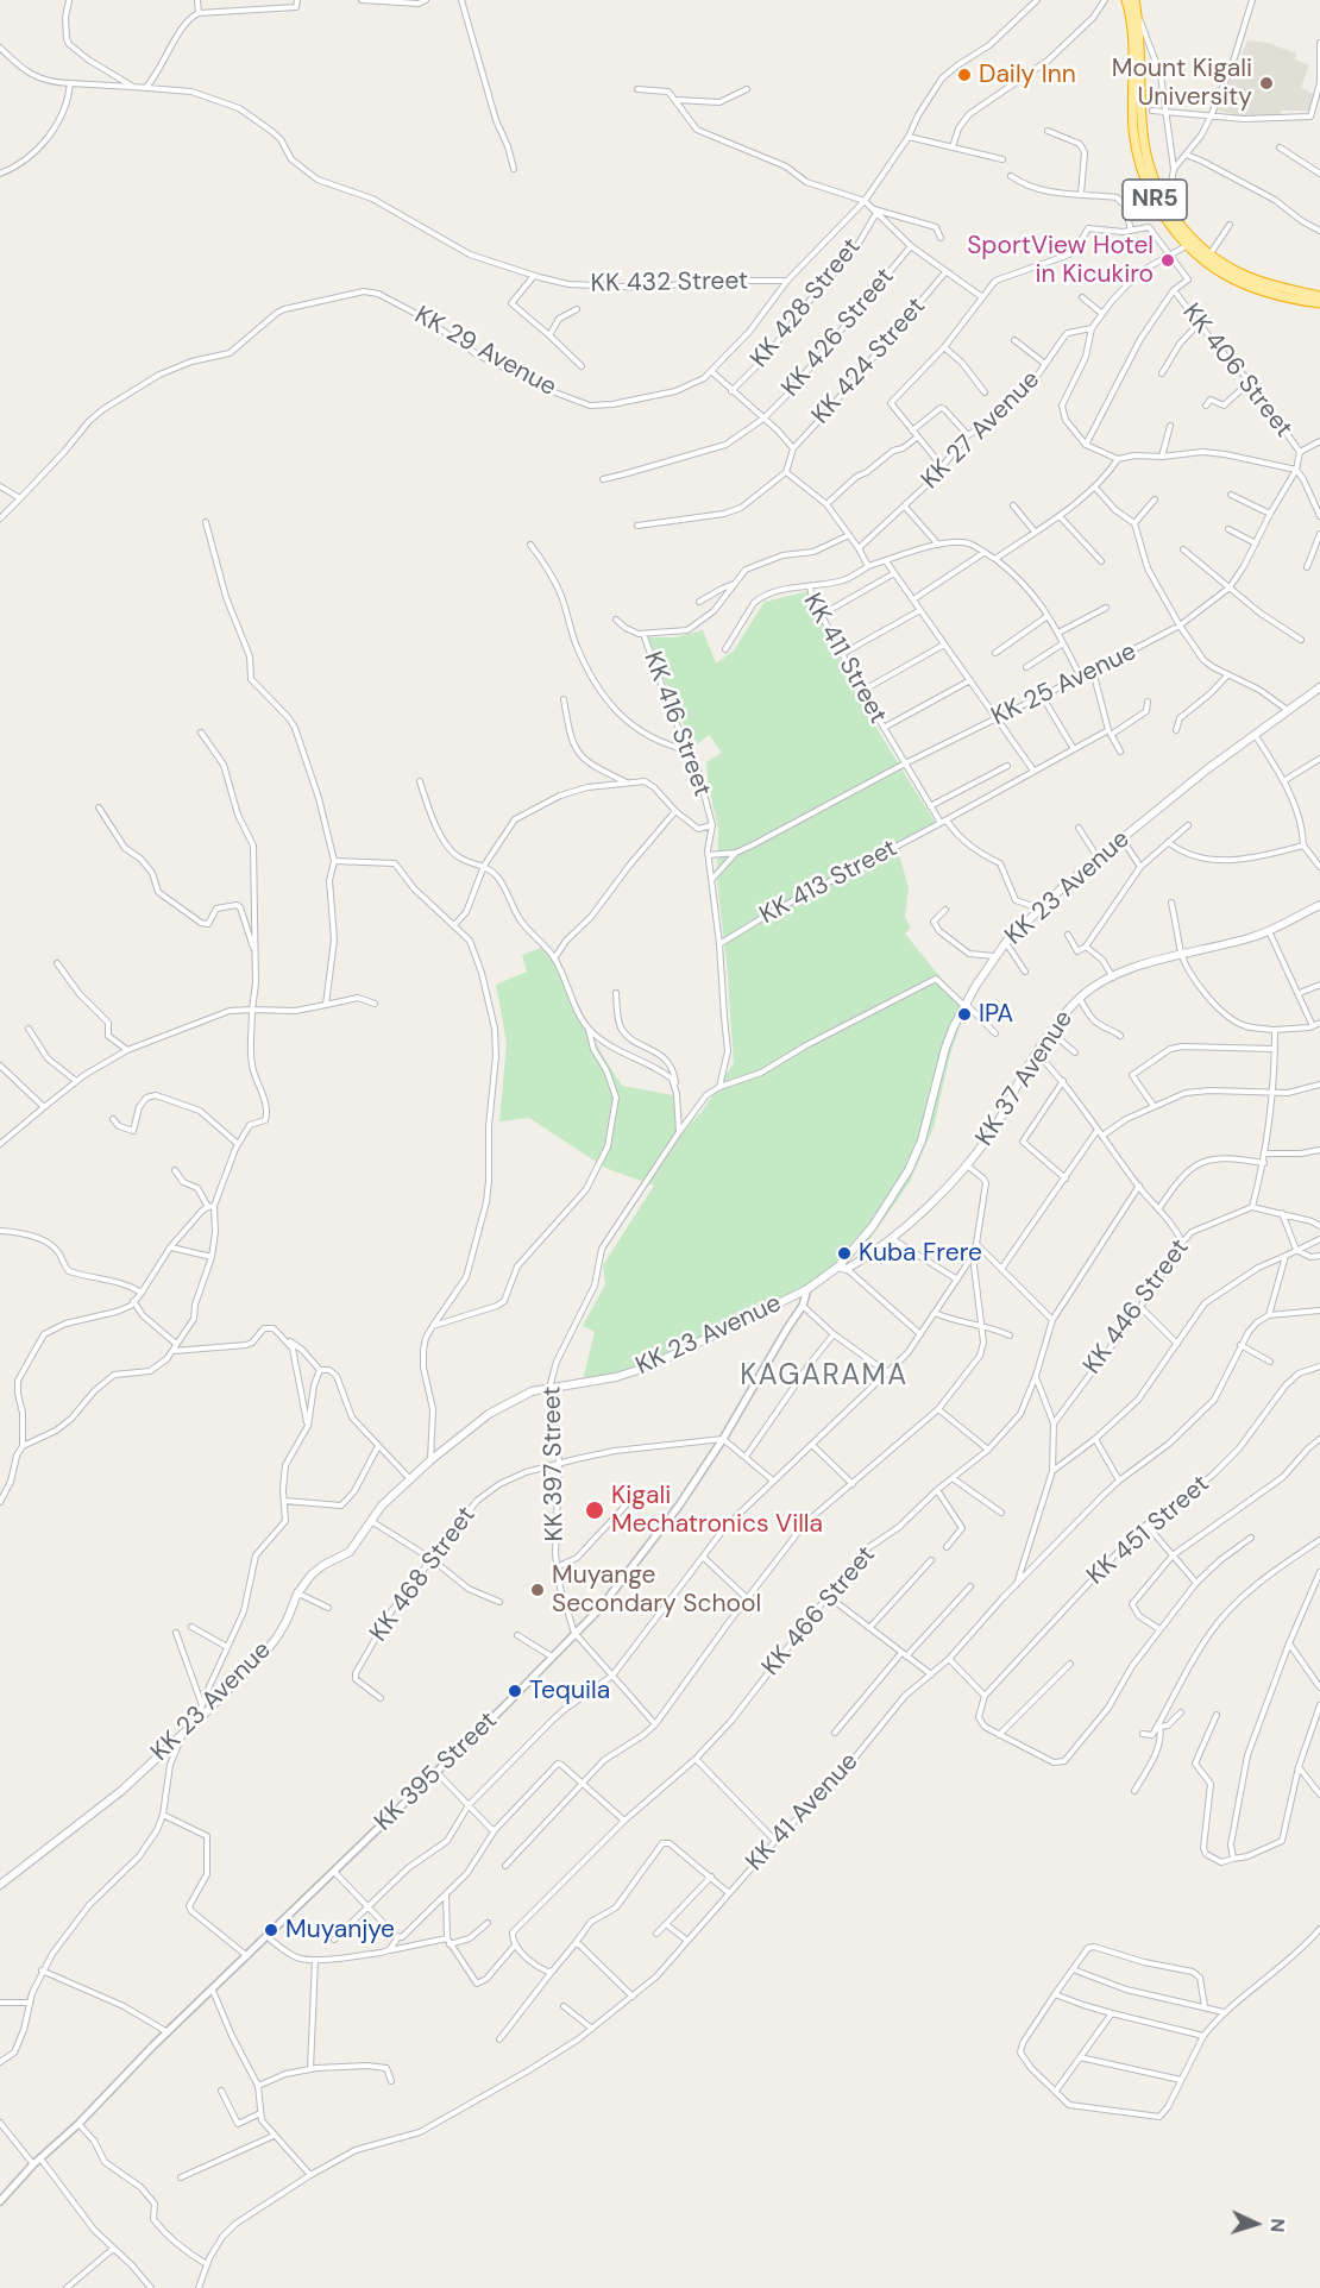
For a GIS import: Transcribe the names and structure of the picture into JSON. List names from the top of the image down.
{
  "streets": {
    "highway": ["NR5"],
    "main road": ["KK 23 Avenue", "KK 37 Avenue"],
    "street": [
      "KK 432 Street",
      "KK 428 Street",
      "KK 426 Street",
      "KK 29 Avenue",
      "KK 424 Street",
      "KK 406 Street",
      "KK 27 Avenue",
      "KK 411 Street",
      "KK 25 Avenue",
      "KK 416 Street",
      "KK 413 Street",
      "KK 446 Street",
      "KK 397 Street",
      "KK 451 Street",
      "KK 468 Street",
      "KK 466 Street",
      "KK 395 Street",
      "KK 41 Avenue"
    ]
  },
  "crossings": [
    ["NR5", "KK 27 Avenue"],
    ["KK 432 Street", "KK 29 Avenue"],
    ["KK 406 Street", "KK 25 Avenue"],
    ["KK 411 Street", "KK 25 Avenue"],
    ["KK 411 Street", "KK 413 Street"],
    ["KK 25 Avenue", "KK 416 Street"],
    ["KK 23 Avenue", "KK 397 Street"],
    ["KK 23 Avenue", "KK 395 Street"],
    ["KK 397 Street", "KK 468 Street"],
    ["KK 397 Street", "KK 395 Street"],
    ["KK 468 Street", "KK 395 Street"]
  ],
  "districts": ["KAGARAMA"],
  "places": [
    "Daily Inn",
    "Mount Kigali University",
    "SportView Hotel in Kicukiro",
    "IPA",
    "Kuba Frere",
    "Kigali Mechatronics Villa",
    "Muyange Secondary School",
    "Tequila",
    "Muyanjye"
  ],
  "north": "right"
}
